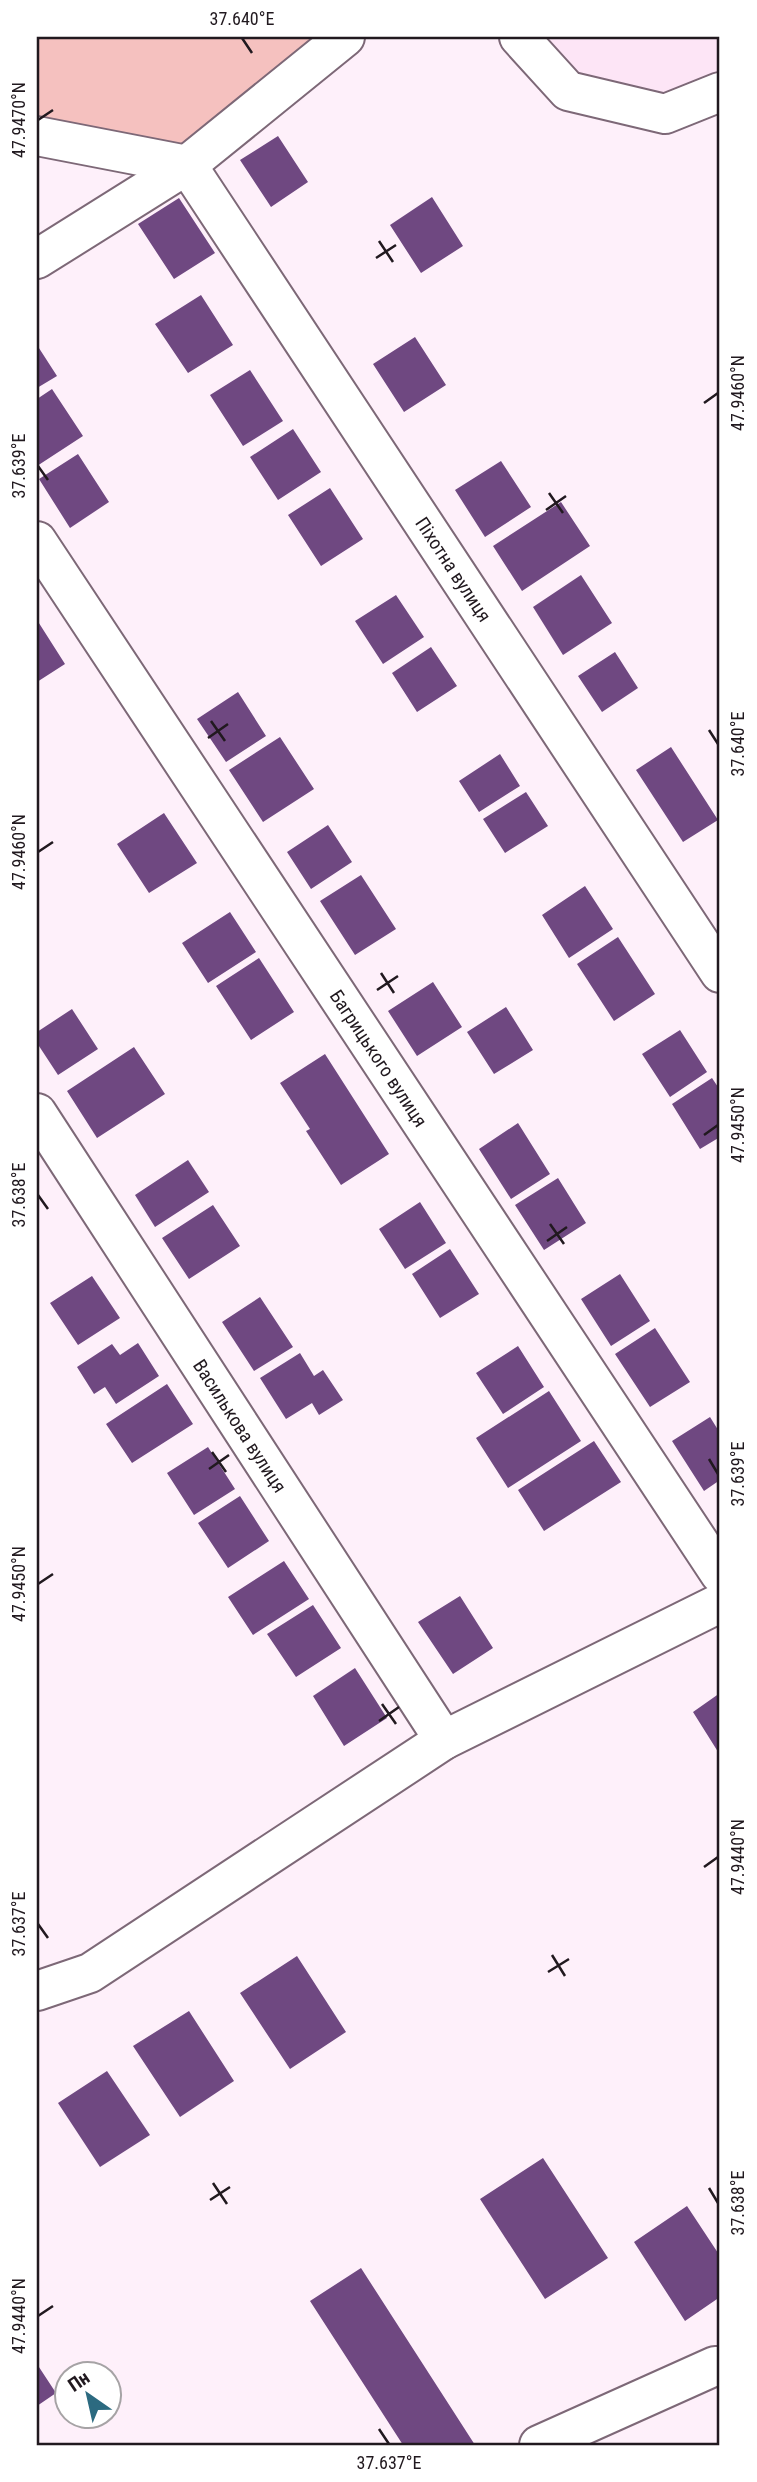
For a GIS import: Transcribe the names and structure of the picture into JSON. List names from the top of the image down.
{
  "streets": {
    "street": ["Піхотна вулиця", "Багрицького вулиця", "Василькова вулиця"]
  },
  "north": "top left",
  "coordinates": [
    "37.640°E",
    "47.9470°N",
    "47.9460°N",
    "37.639°E",
    "47.9450°N",
    "37.638°E",
    "47.9440°N",
    "37.637°E"
  ]
}
